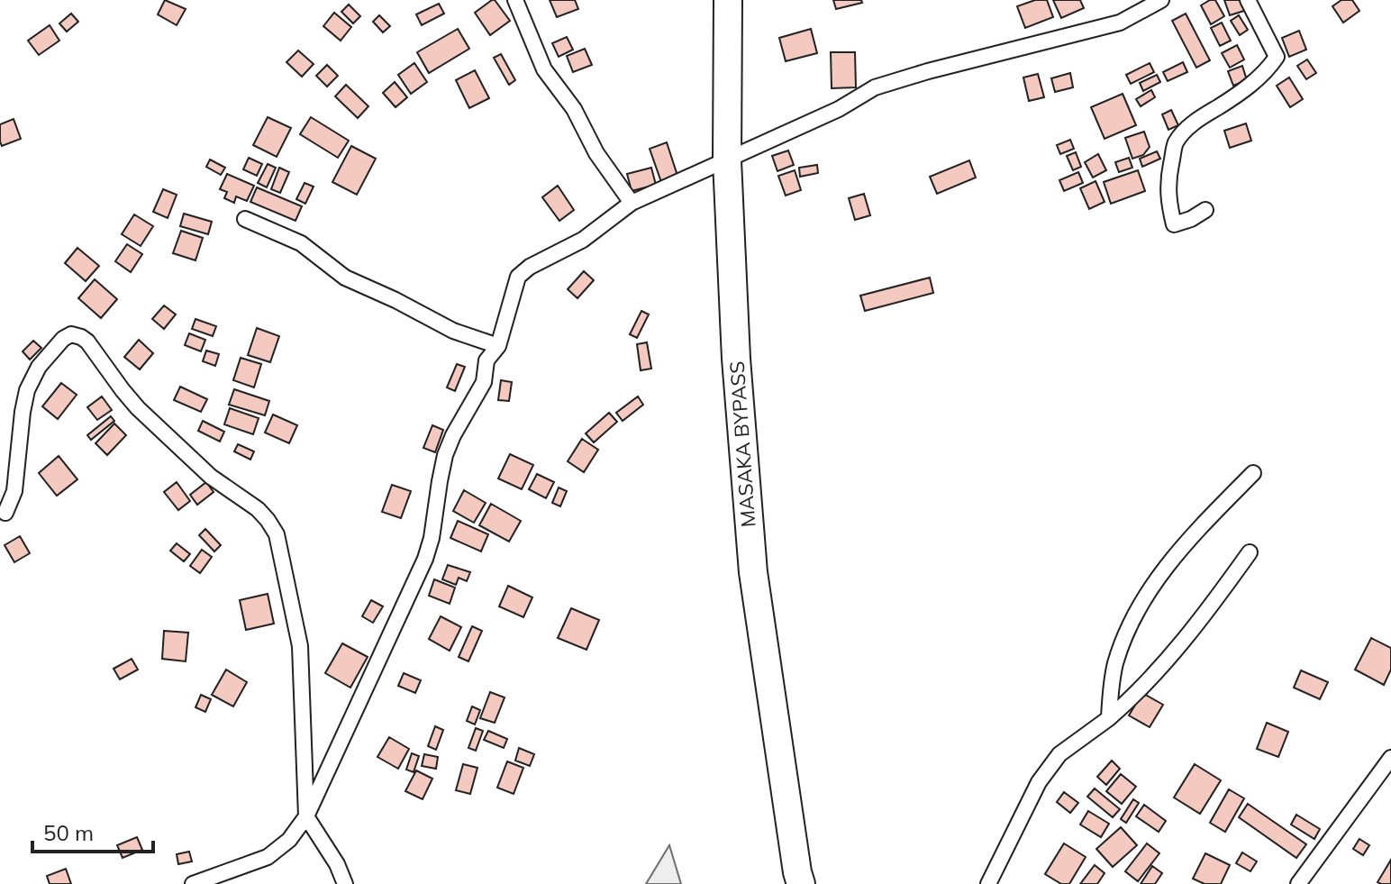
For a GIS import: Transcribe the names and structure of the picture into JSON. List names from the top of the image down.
{
  "streets": {
    "highway": ["MASAKA BYPASS"]
  },
  "scale_bar": "50 m"
}
